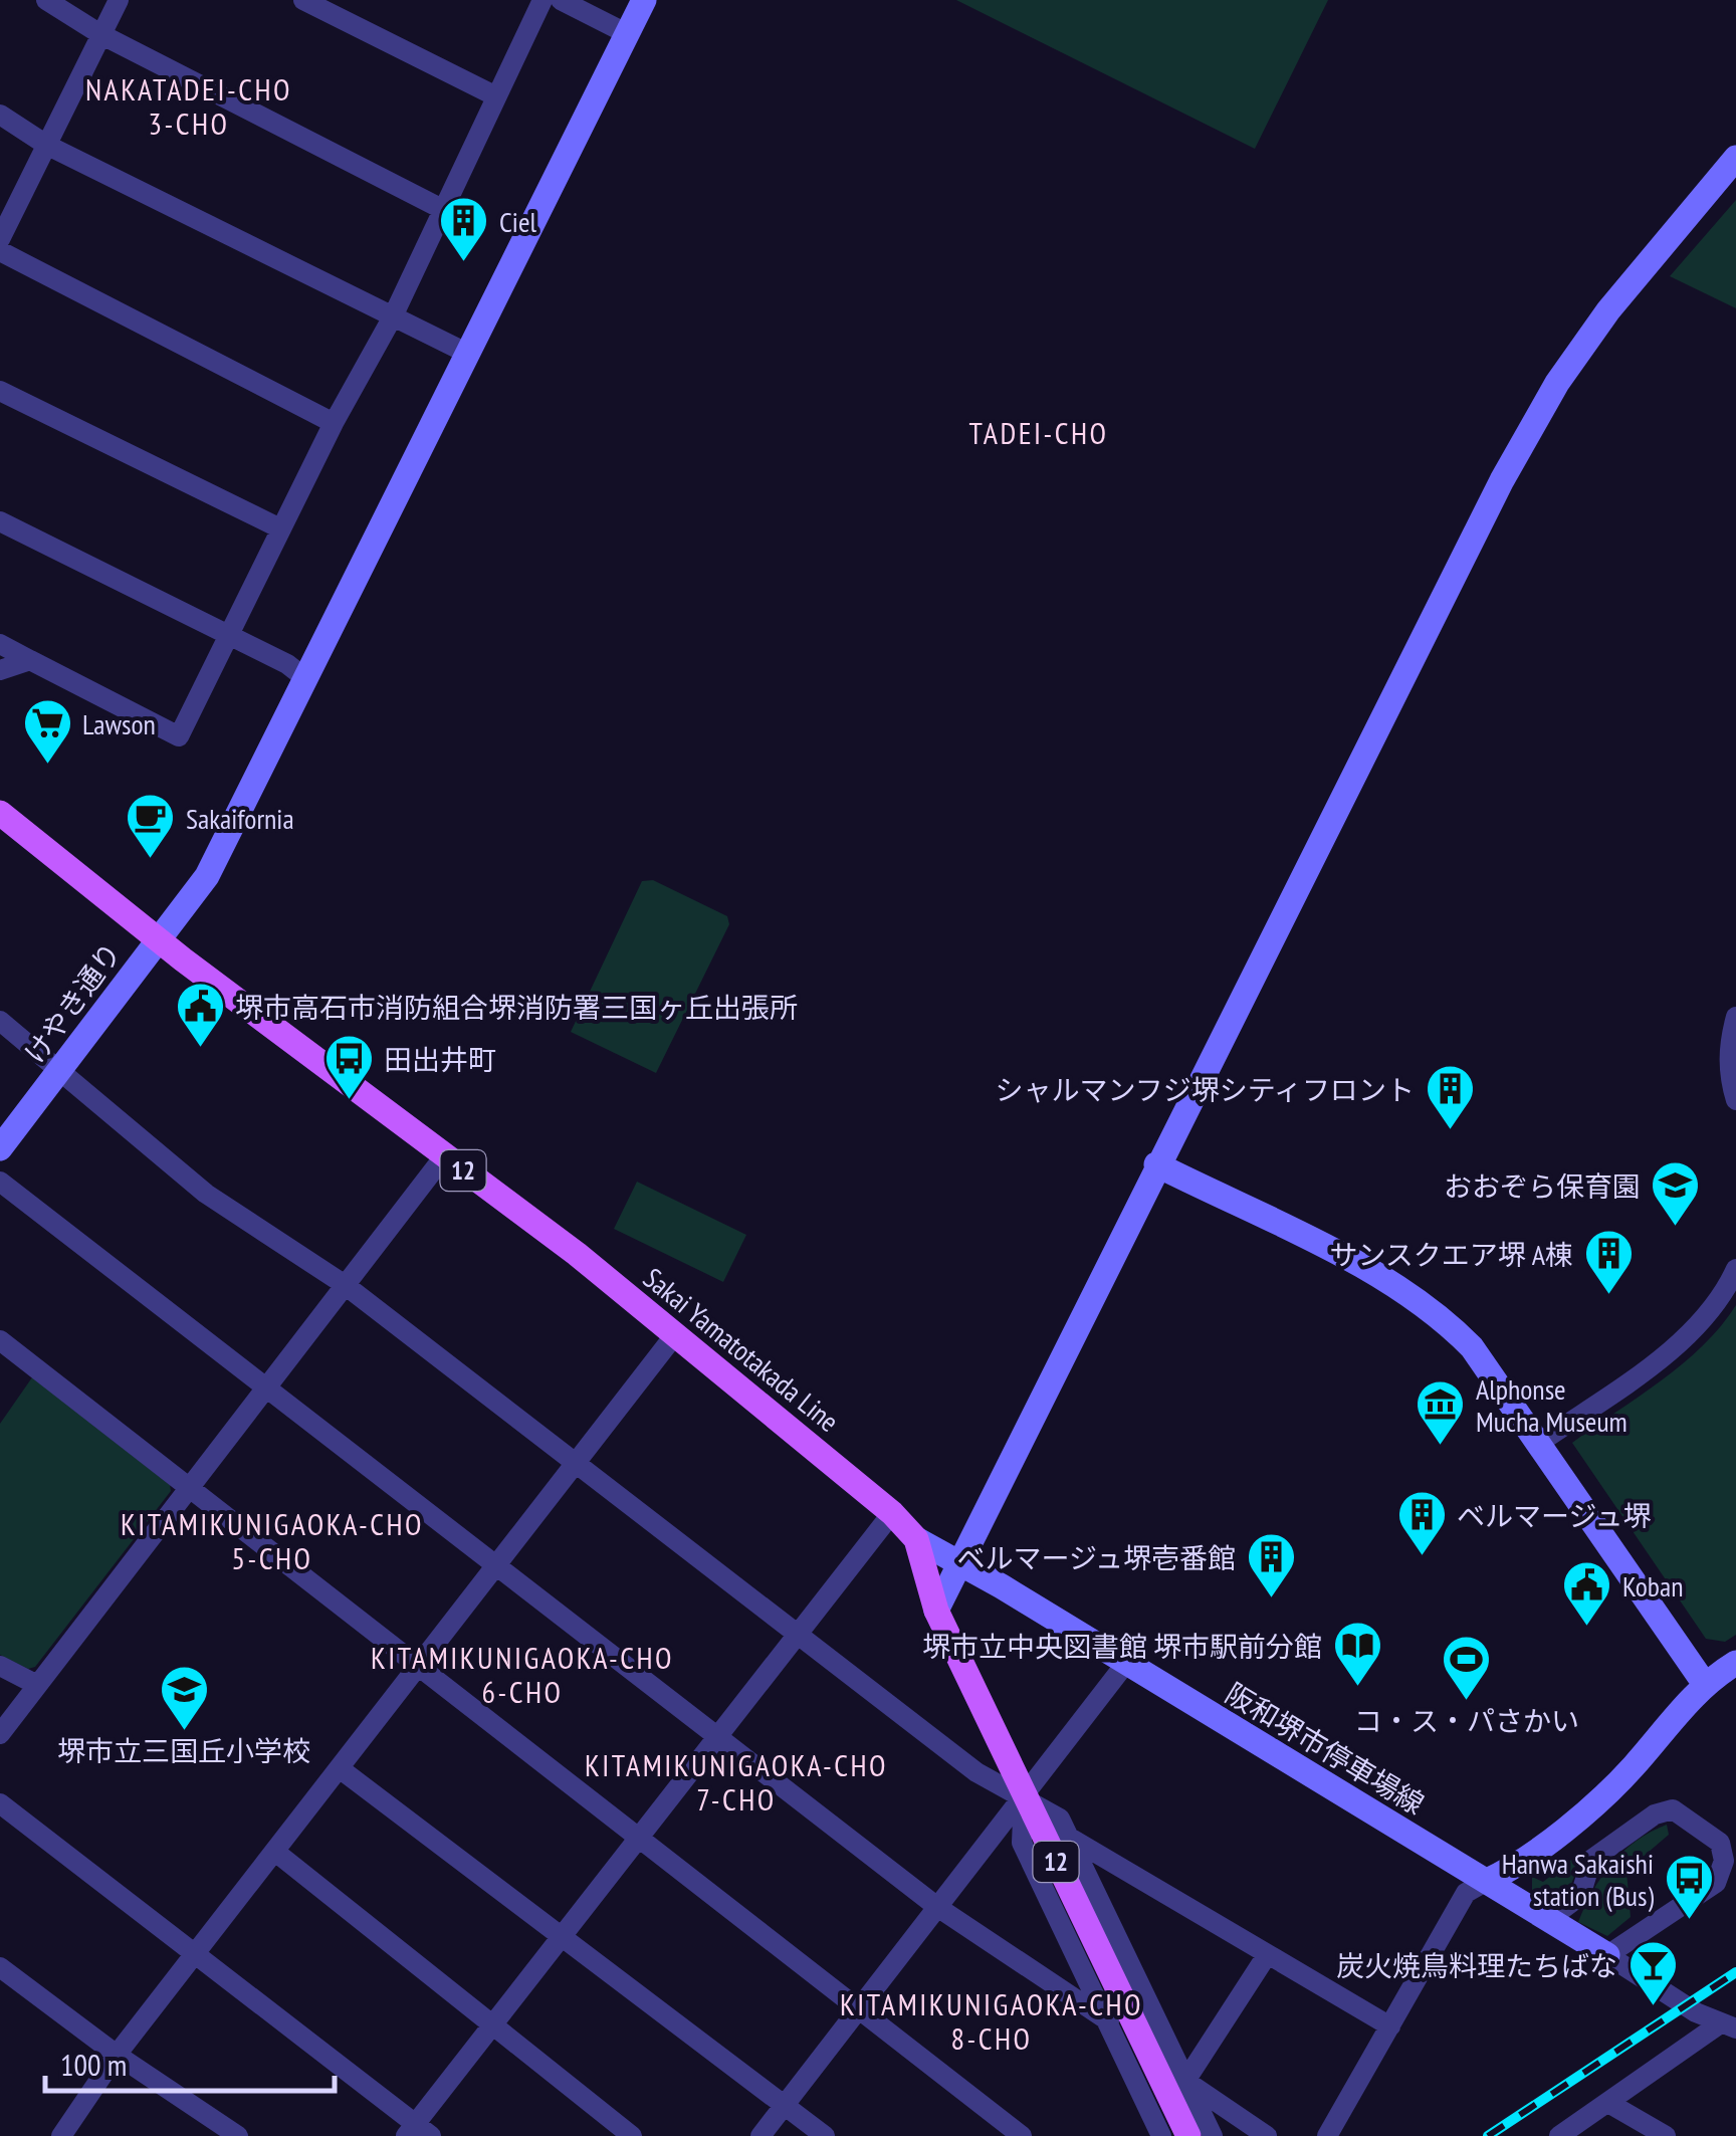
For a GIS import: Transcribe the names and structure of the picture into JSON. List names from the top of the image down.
{
  "streets": {
    "main road": ["12", "Sakai Yamatotakada Line"],
    "street": ["けやき通り", "阪和堺市停車場線"]
  },
  "crossings": [
    ["けやき通り", "Sakai Yamatotakada Line"],
    ["Sakai Yamatotakada Line", "阪和堺市停車場線"]
  ],
  "districts": [
    "NAKATADEI-CHO 3-CHO",
    "TADEI-CHO",
    "KITAMIKUNIGAOKA-CHO 5-CHO",
    "KITAMIKUNIGAOKA-CHO 6-CHO",
    "KITAMIKUNIGAOKA-CHO 7-CHO",
    "KITAMIKUNIGAOKA-CHO 8-CHO"
  ],
  "places": {
    "building": [
      "Ciel",
      "シャルマンフジ堺シティフロント",
      "サンスクエア堺 A棟",
      "ベルマージュ堺",
      "ベルマージュ堺壱番館"
    ],
    "supermarket": ["Lawson"],
    "cafe": ["Sakaifornia"],
    "public building": ["堺市高石市消防組合堺消防署三国ヶ丘出張所", "Koban"],
    "bus stop": ["田出井町", "Hanwa Sakaishi station (Bus)"],
    "school or university": ["おおぞら保育園", "堺市立三国丘小学校"],
    "museum": ["Alphonse Mucha Museum"],
    "library": ["堺市立中央図書館 堺市駅前分館"],
    "sports": ["コ・ス・パさかい"],
    "bar": ["炭火焼鳥料理たちばな"]
  },
  "scale_bar": "100 m"
}
